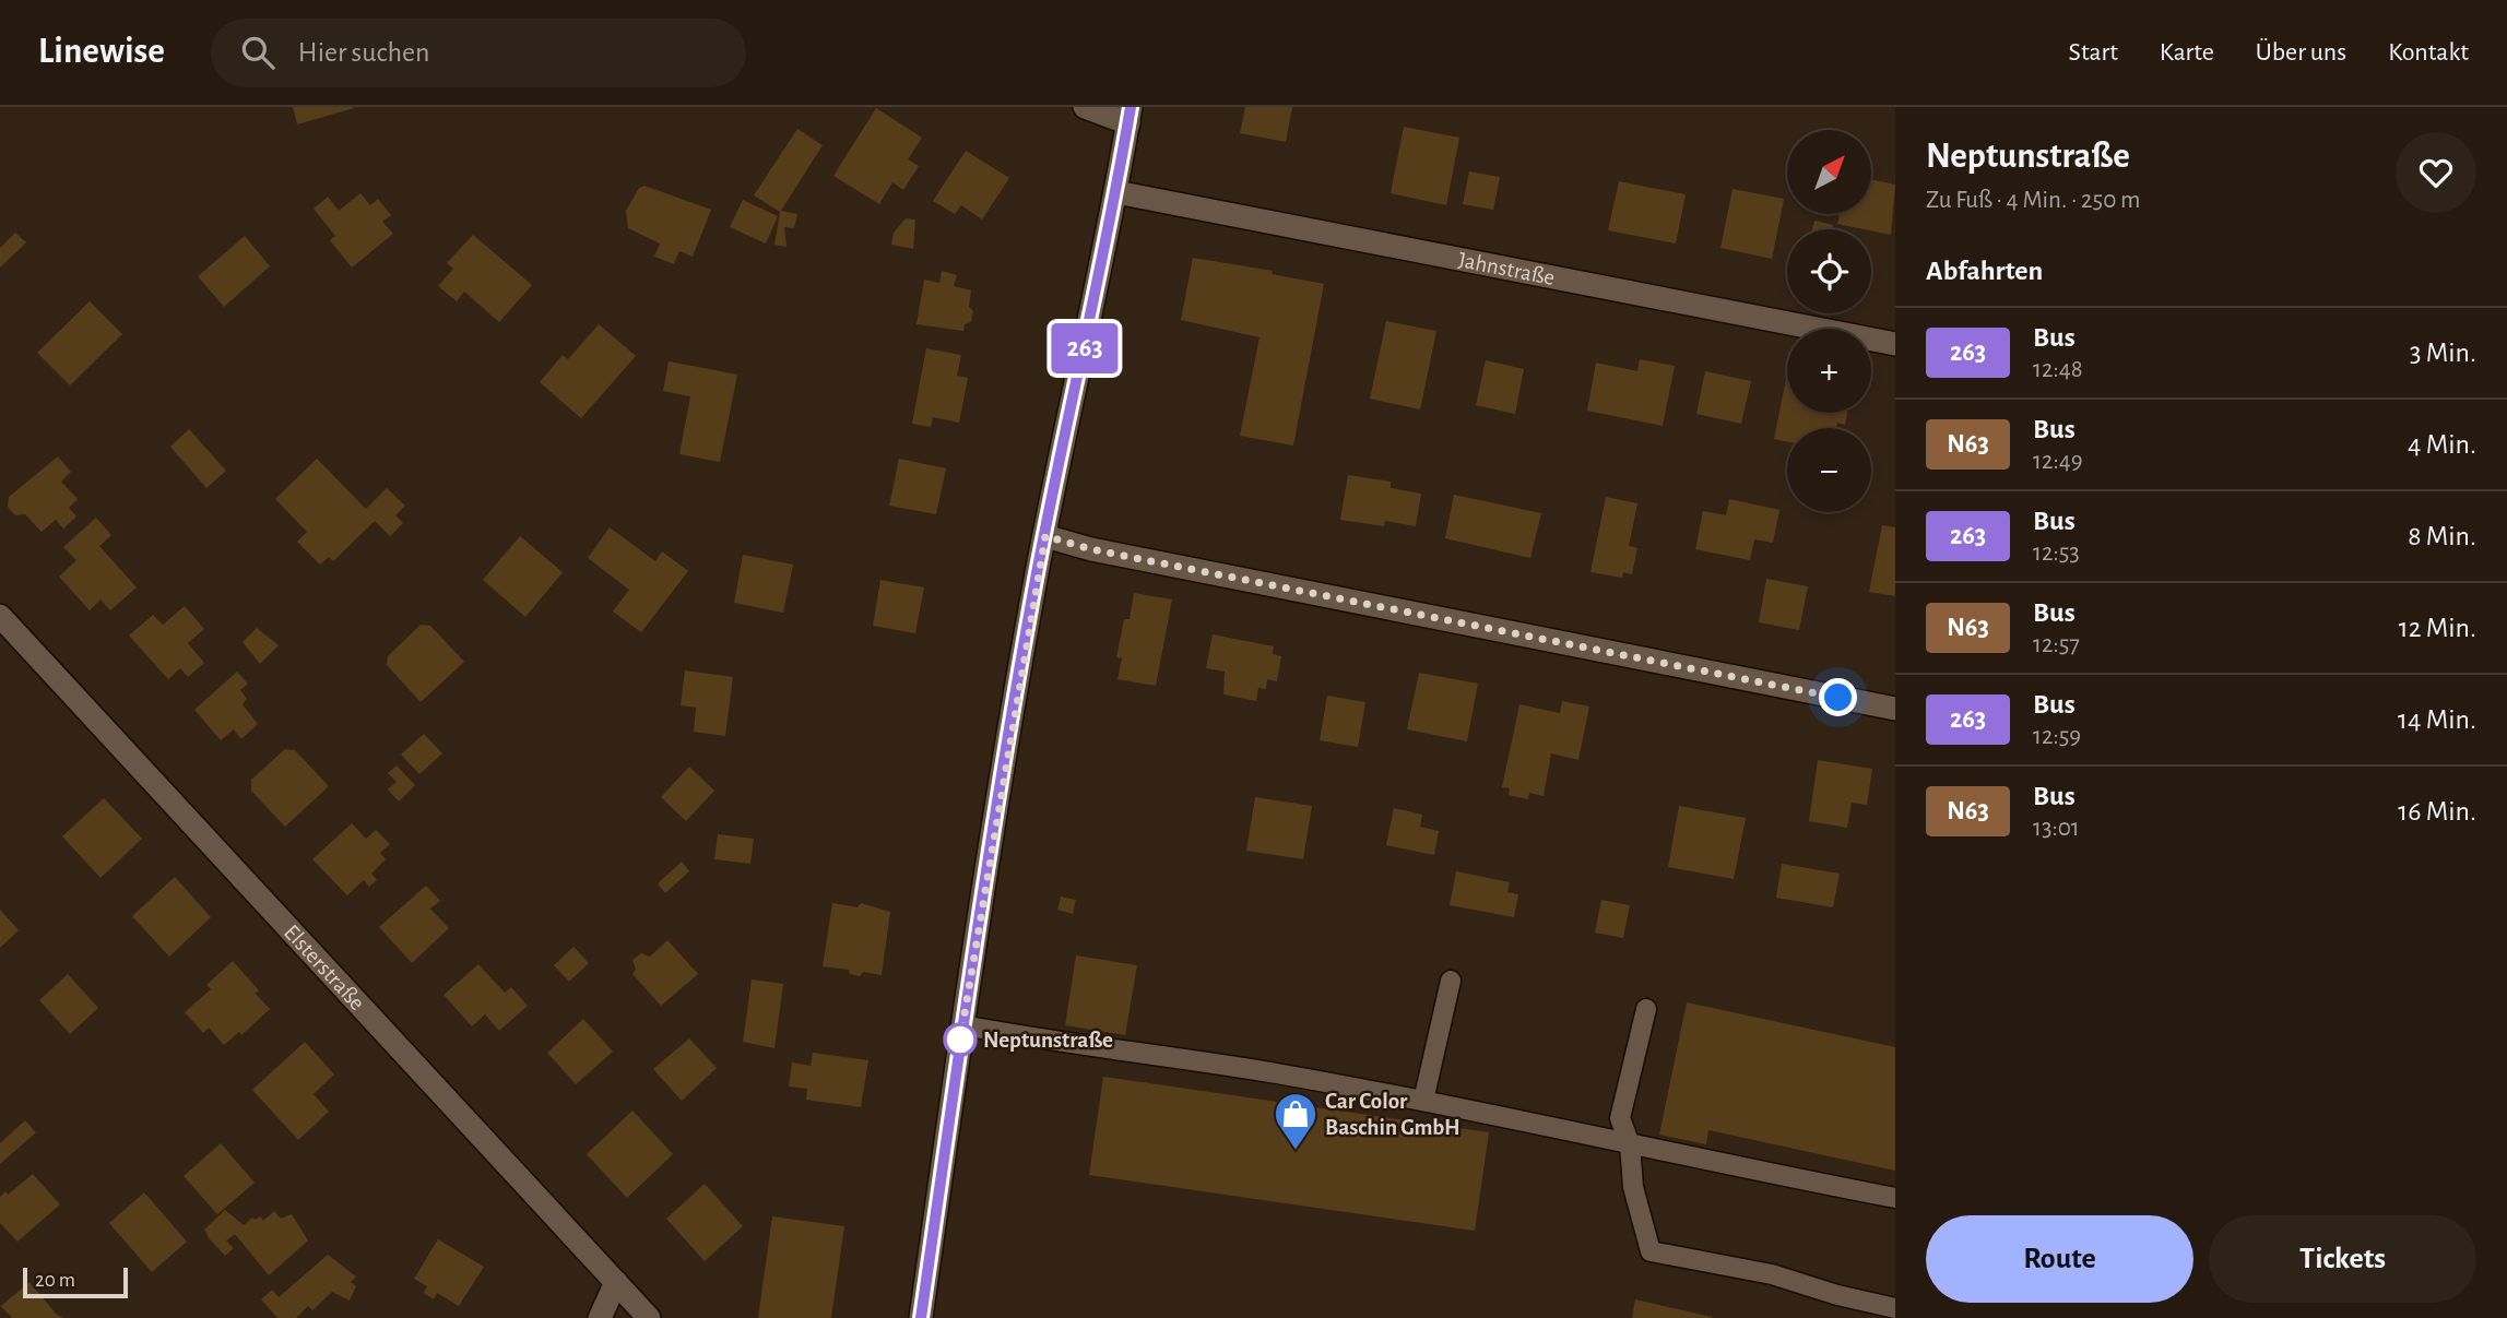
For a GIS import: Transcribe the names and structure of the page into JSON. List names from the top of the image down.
{
  "streets": {
    "street": ["Jahnstraße", "Elsterstraße"]
  },
  "places": {
    "other": ["Neptunstraße"],
    "shop": ["Car Color Baschin GmbH"]
  },
  "lines": ["bus line 263"],
  "scale_bar": "20 m",
  "north": "top right",
  "page": {
    "header": "Linewise",
    "search": "Hier suchen",
    "nav": [
      "Start",
      "Karte",
      "Über uns",
      "Kontakt"
    ],
    "on_map": "263",
    "heading": [
      ["Neptunstraße", "Zu Fuß · 4 Min. · 250 m"],
      "Abfahrten"
    ],
    "map_buttons": ["+", "−"],
    "list": [
      {
        "mark": "263",
        "name": "Bus",
        "note": "12:48",
        "value": "3 Min."
      },
      {
        "mark": "N63",
        "name": "Bus",
        "note": "12:49",
        "value": "4 Min."
      },
      {
        "mark": "263",
        "name": "Bus",
        "note": "12:53",
        "value": "8 Min."
      },
      {
        "mark": "N63",
        "name": "Bus",
        "note": "12:57",
        "value": "12 Min."
      },
      {
        "mark": "263",
        "name": "Bus",
        "note": "12:59",
        "value": "14 Min."
      },
      {
        "mark": "N63",
        "name": "Bus",
        "note": "13:01",
        "value": "16 Min."
      }
    ],
    "buttons": ["Route", "Tickets"],
    "scale": "20 m"
  }
}
